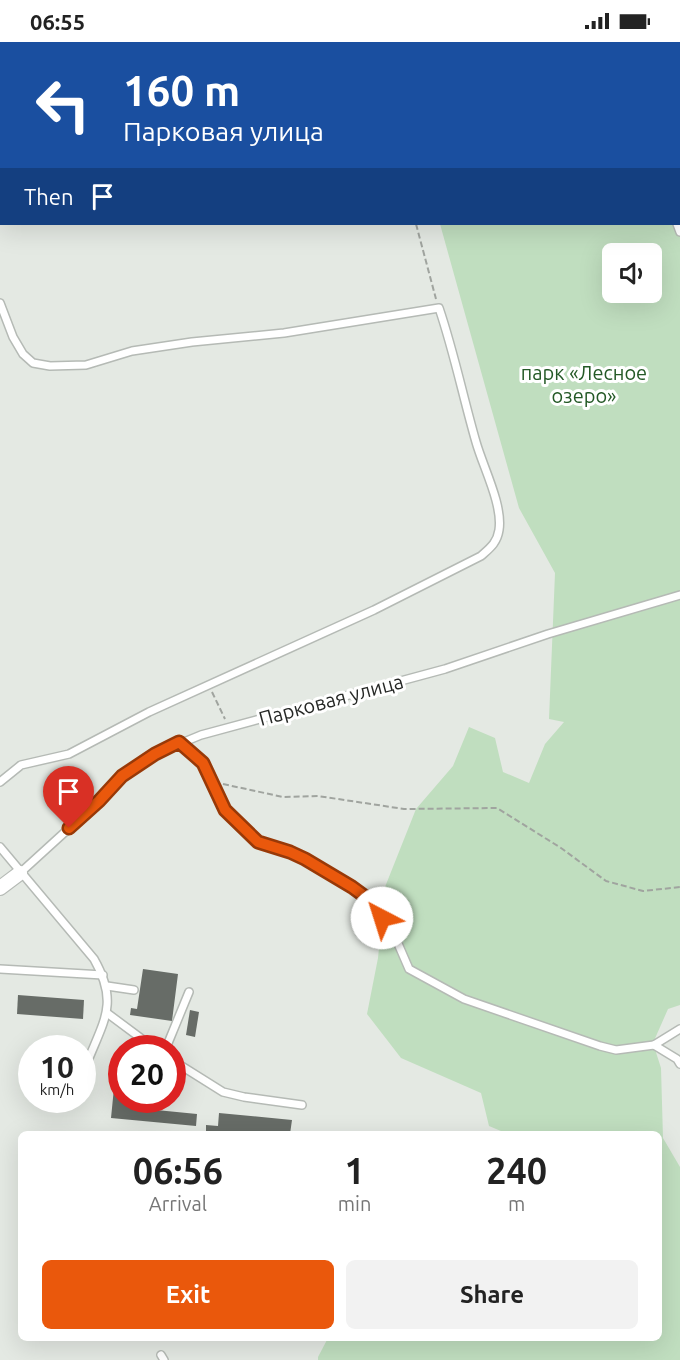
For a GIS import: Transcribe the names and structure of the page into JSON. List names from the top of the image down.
{
  "streets": {
    "lane": ["Парковая улица"]
  },
  "parks": ["парк «Лесное озеро»"],
  "page": {
    "status": "06:55",
    "turn": ["160 m", "Парковая улица"],
    "then": "Then",
    "speed": "10 km/h",
    "limit": "20",
    "eta": [
      "06:56",
      "Arrival",
      "1",
      "min",
      "240",
      "m"
    ],
    "buttons": ["Exit", "Share"]
  }
}
